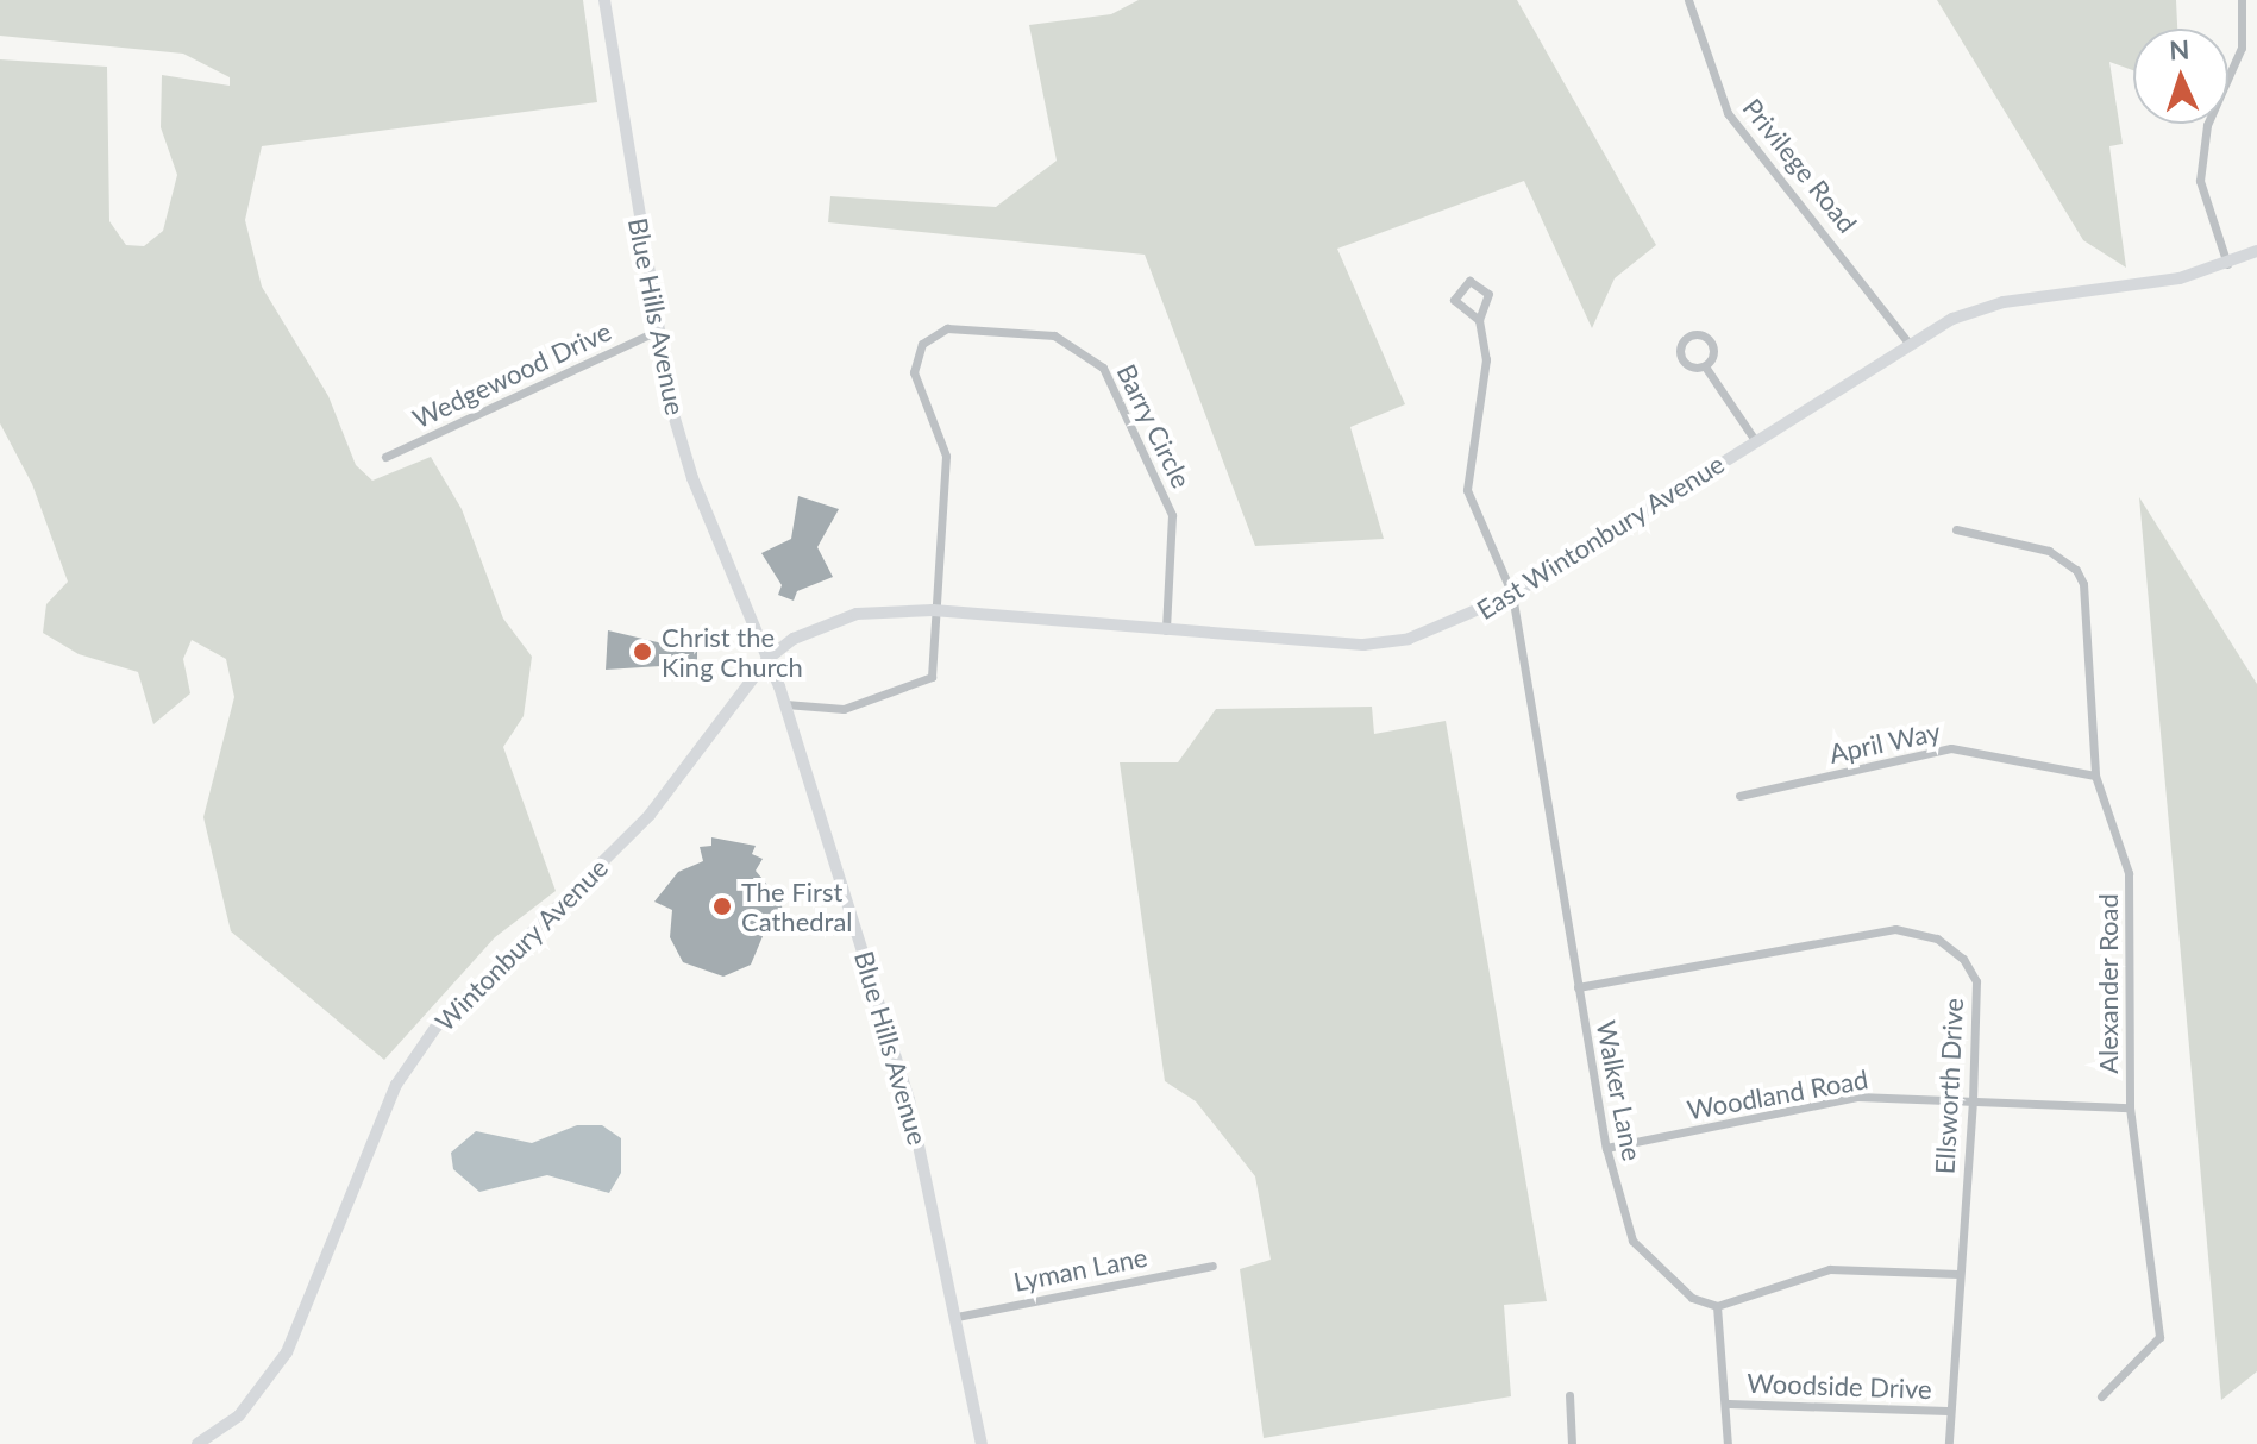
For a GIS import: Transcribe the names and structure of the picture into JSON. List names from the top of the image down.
{
  "streets": {
    "main road": ["Blue Hills Avenue", "East Wintonbury Avenue", "Wintonbury Avenue"],
    "street": [
      "Privilege Road",
      "Wedgewood Drive",
      "Barry Circle",
      "April Way",
      "Alexander Road",
      "Ellsworth Drive",
      "Walker Lane",
      "Woodland Road",
      "Lyman Lane",
      "Woodside Drive"
    ]
  },
  "crossings": [
    ["Privilege Road", "East Wintonbury Avenue"],
    ["Blue Hills Avenue", "Wedgewood Drive"],
    ["Blue Hills Avenue", "East Wintonbury Avenue"],
    ["Blue Hills Avenue", "Wintonbury Avenue"],
    ["Blue Hills Avenue", "Lyman Lane"],
    ["Barry Circle", "East Wintonbury Avenue"],
    ["East Wintonbury Avenue", "Wintonbury Avenue"],
    ["East Wintonbury Avenue", "Walker Lane"],
    ["April Way", "Alexander Road"],
    ["Alexander Road", "Woodland Road"],
    ["Ellsworth Drive", "Walker Lane"],
    ["Ellsworth Drive", "Woodland Road"],
    ["Ellsworth Drive", "Woodside Drive"],
    ["Walker Lane", "Woodland Road"]
  ],
  "places": ["Christ the King Church", "The First Cathedral"],
  "north": "top"
}
